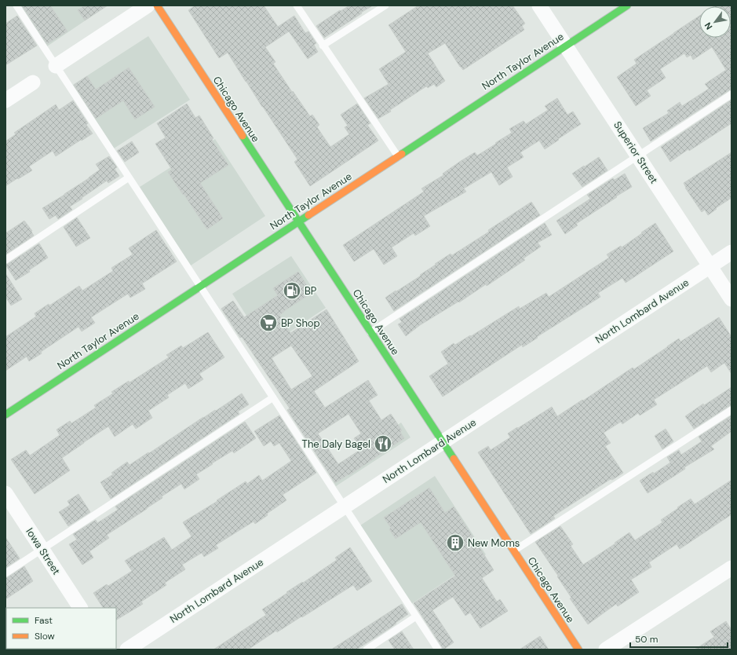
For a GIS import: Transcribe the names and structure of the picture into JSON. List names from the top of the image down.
{
  "streets": {
    "main road": ["North Taylor Avenue", "Chicago Avenue"],
    "street": ["Superior Street", "North Lombard Avenue", "Iowa Street"]
  },
  "crossings": [
    ["North Taylor Avenue", "Chicago Avenue"],
    ["North Taylor Avenue", "Superior Street"],
    ["Chicago Avenue", "North Lombard Avenue"],
    ["Superior Street", "North Lombard Avenue"]
  ],
  "places": {
    "fuel station": ["BP"],
    "supermarket": ["BP Shop"],
    "restaurant": ["The Daly Bagel"],
    "building": ["New Moms"]
  },
  "legend": ["Fast", "Slow"],
  "scale_bar": "50 m",
  "north": "bottom left"
}
